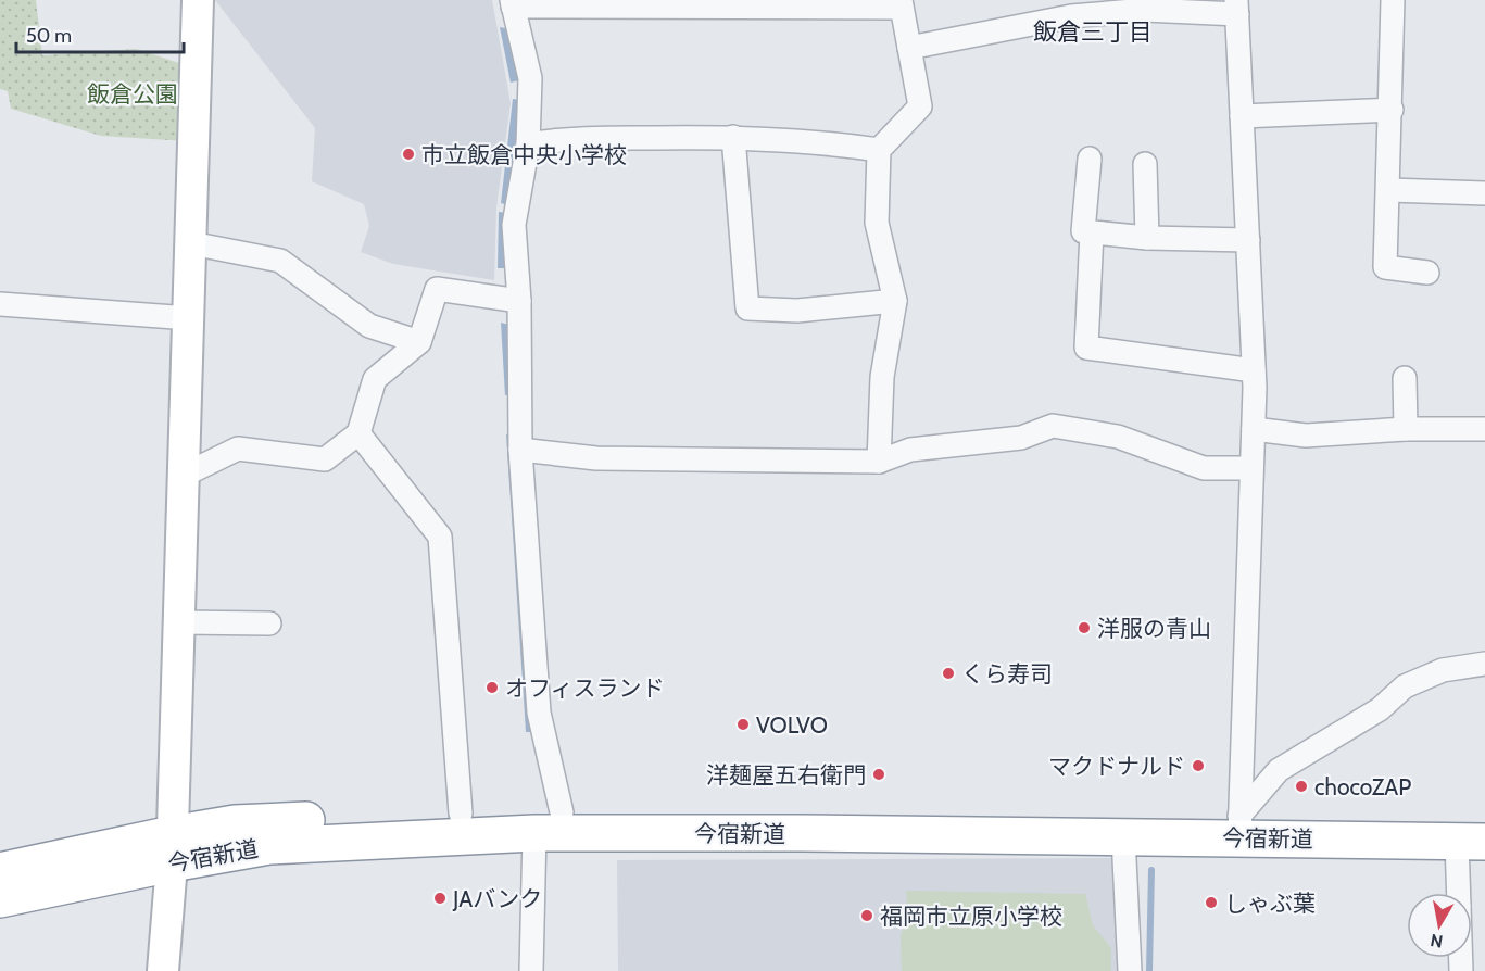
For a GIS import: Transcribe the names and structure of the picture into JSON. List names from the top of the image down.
{
  "streets": {
    "highway": ["今宿新道"]
  },
  "districts": ["飯倉三丁目"],
  "parks": ["飯倉公園"],
  "places": [
    "市立飯倉中央小学校",
    "洋服の青山",
    "くら寿司",
    "オフィスランド",
    "VOLVO",
    "マクドナルド",
    "洋麺屋五右衛門",
    "chocoZAP",
    "JAバンク",
    "しゃぶ葉",
    "福岡市立原小学校"
  ],
  "scale_bar": "50 m",
  "north": "bottom"
}
